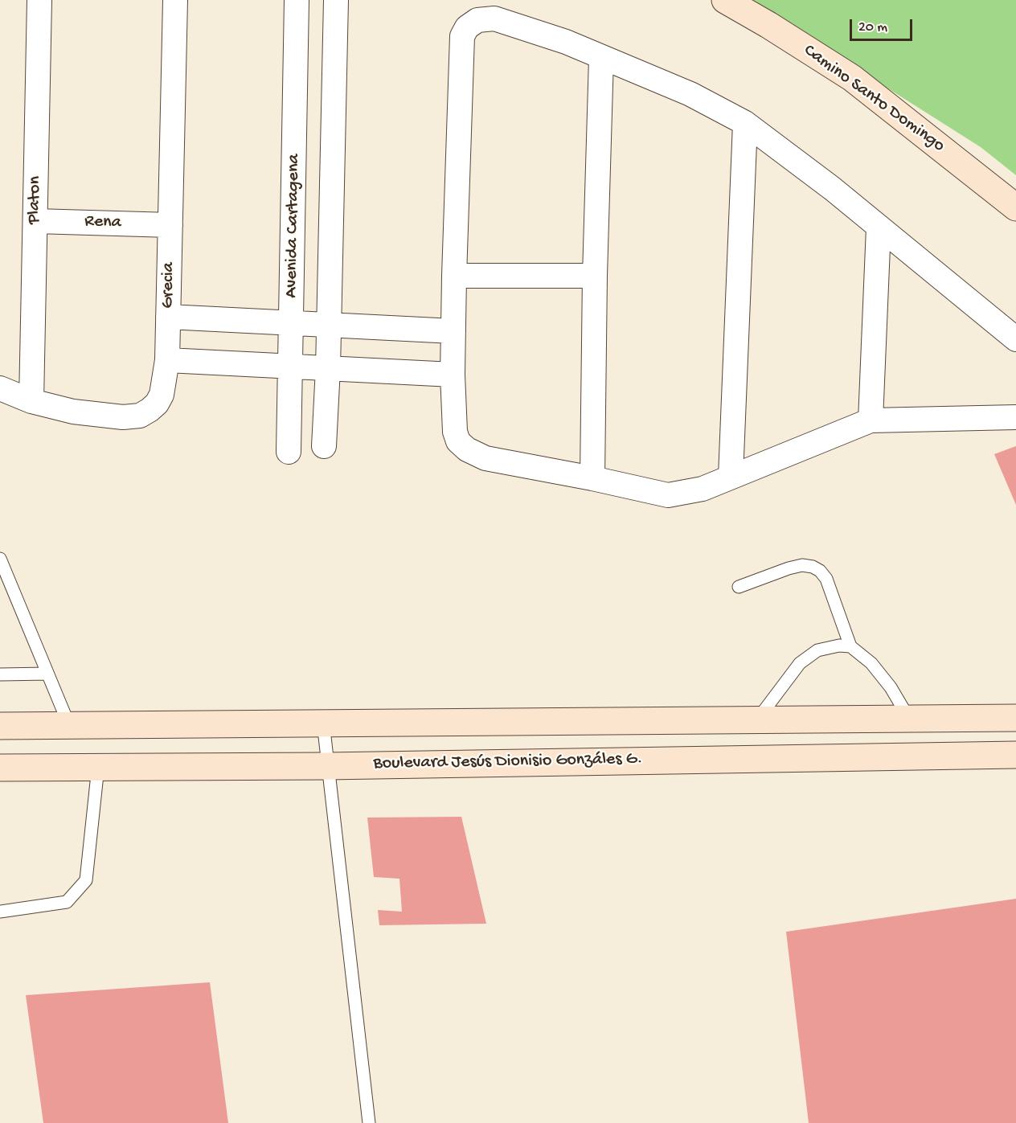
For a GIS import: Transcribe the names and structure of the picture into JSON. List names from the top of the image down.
{
  "streets": {
    "main road": ["Camino Santo Domingo", "Boulevard Jesús Dionisio Gonzáles G."],
    "street": [
      "Platon",
      "Rena",
      "Avenida Cartagena",
      "Grecia"
    ]
  },
  "crossings": [
    ["Platon", "Rena"],
    ["Platon", "Grecia"],
    ["Rena", "Grecia"]
  ],
  "scale_bar": "20 m"
}
